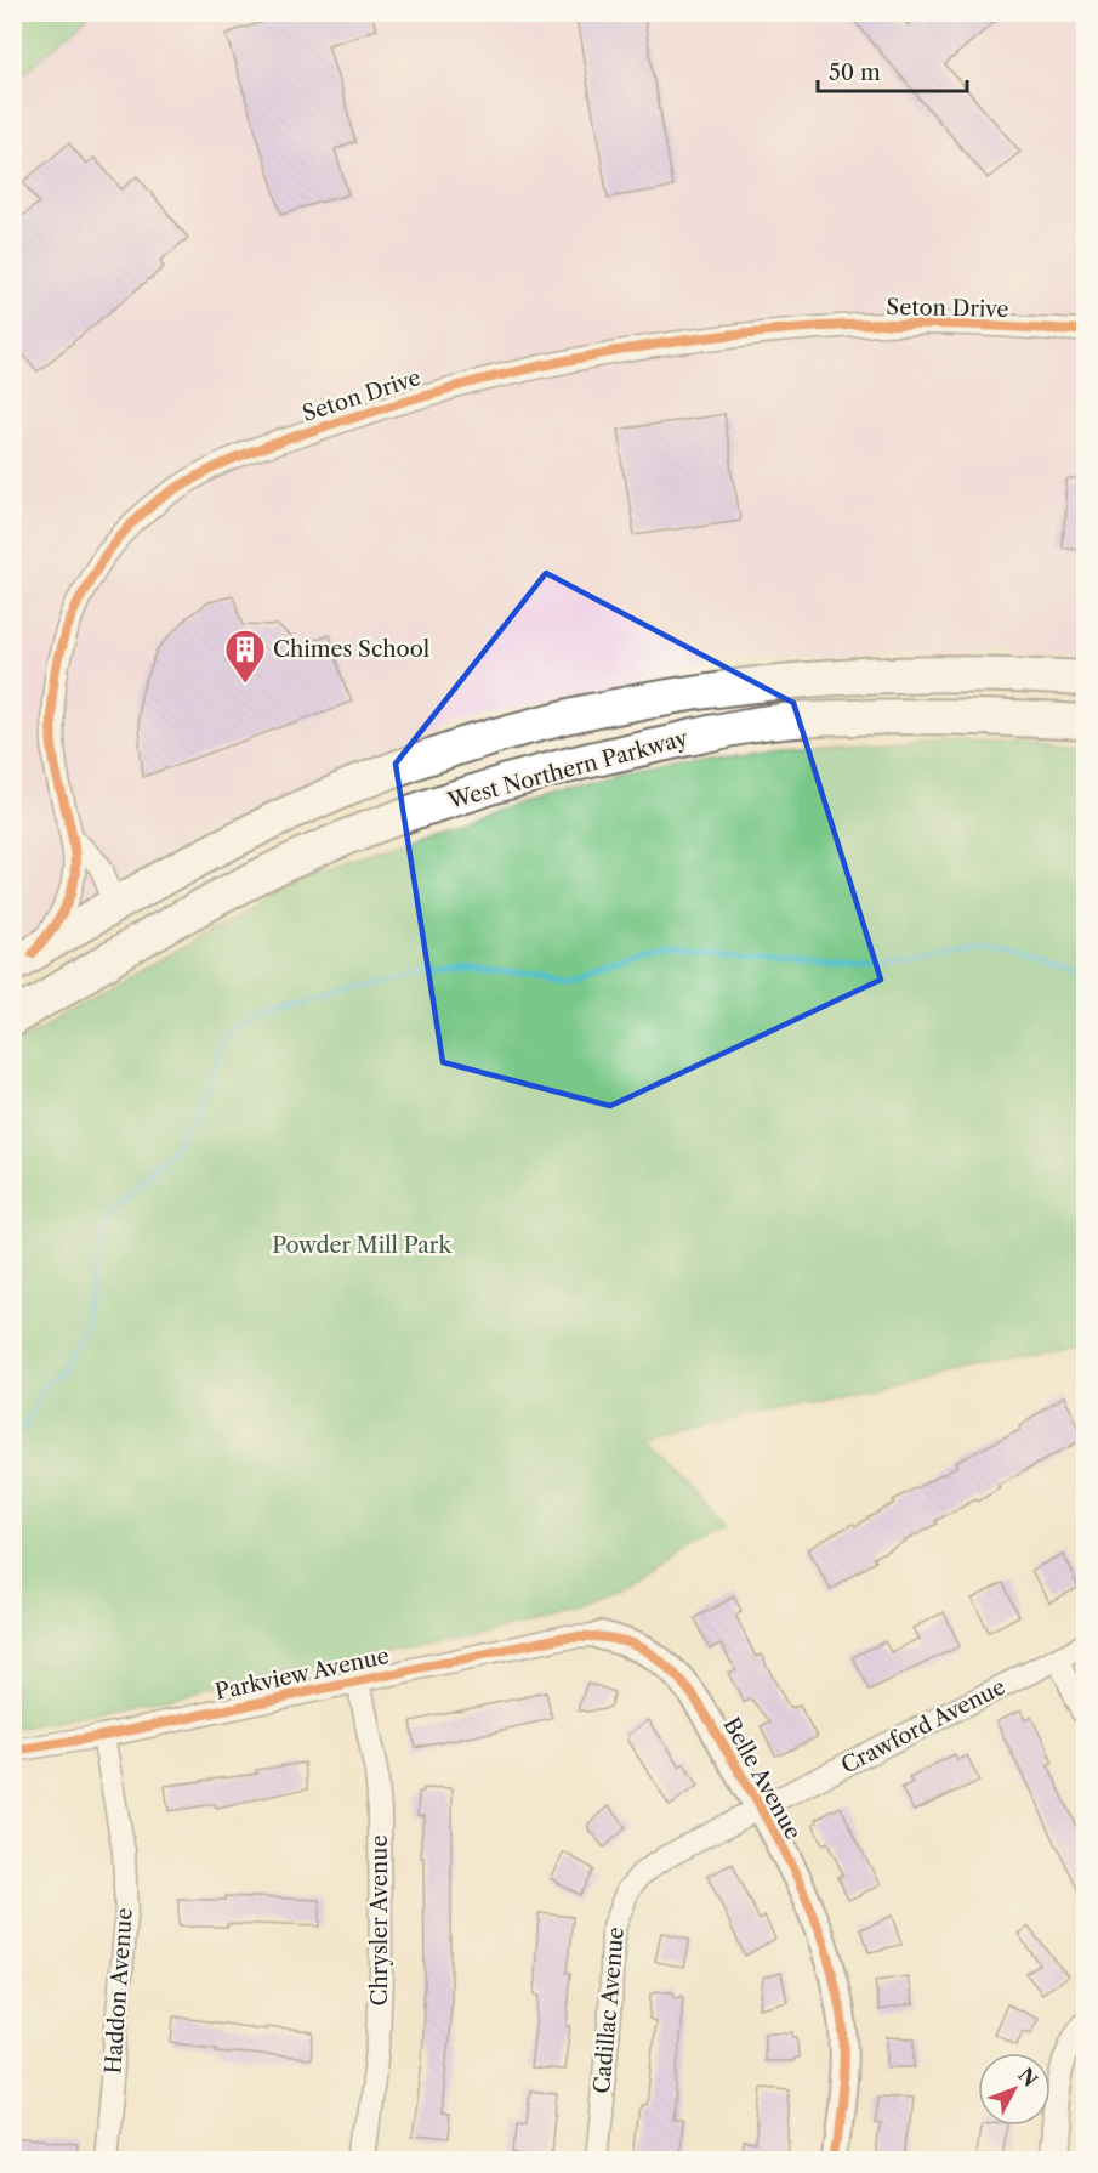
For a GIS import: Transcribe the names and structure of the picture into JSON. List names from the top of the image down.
{
  "streets": {
    "main road": ["West Northern Parkway"],
    "street": [
      "Seton Drive",
      "Parkview Avenue",
      "Crawford Avenue",
      "Belle Avenue",
      "Chrysler Avenue",
      "Haddon Avenue",
      "Cadillac Avenue"
    ]
  },
  "crossings": [
    ["Seton Drive", "West Northern Parkway"],
    ["Parkview Avenue", "Belle Avenue"],
    ["Parkview Avenue", "Chrysler Avenue"],
    ["Parkview Avenue", "Haddon Avenue"],
    ["Crawford Avenue", "Belle Avenue"],
    ["Crawford Avenue", "Cadillac Avenue"],
    ["Belle Avenue", "Cadillac Avenue"]
  ],
  "parks": ["Powder Mill Park"],
  "places": {
    "building": ["Chimes School"]
  },
  "scale_bar": "50 m",
  "north": "top right"
}
